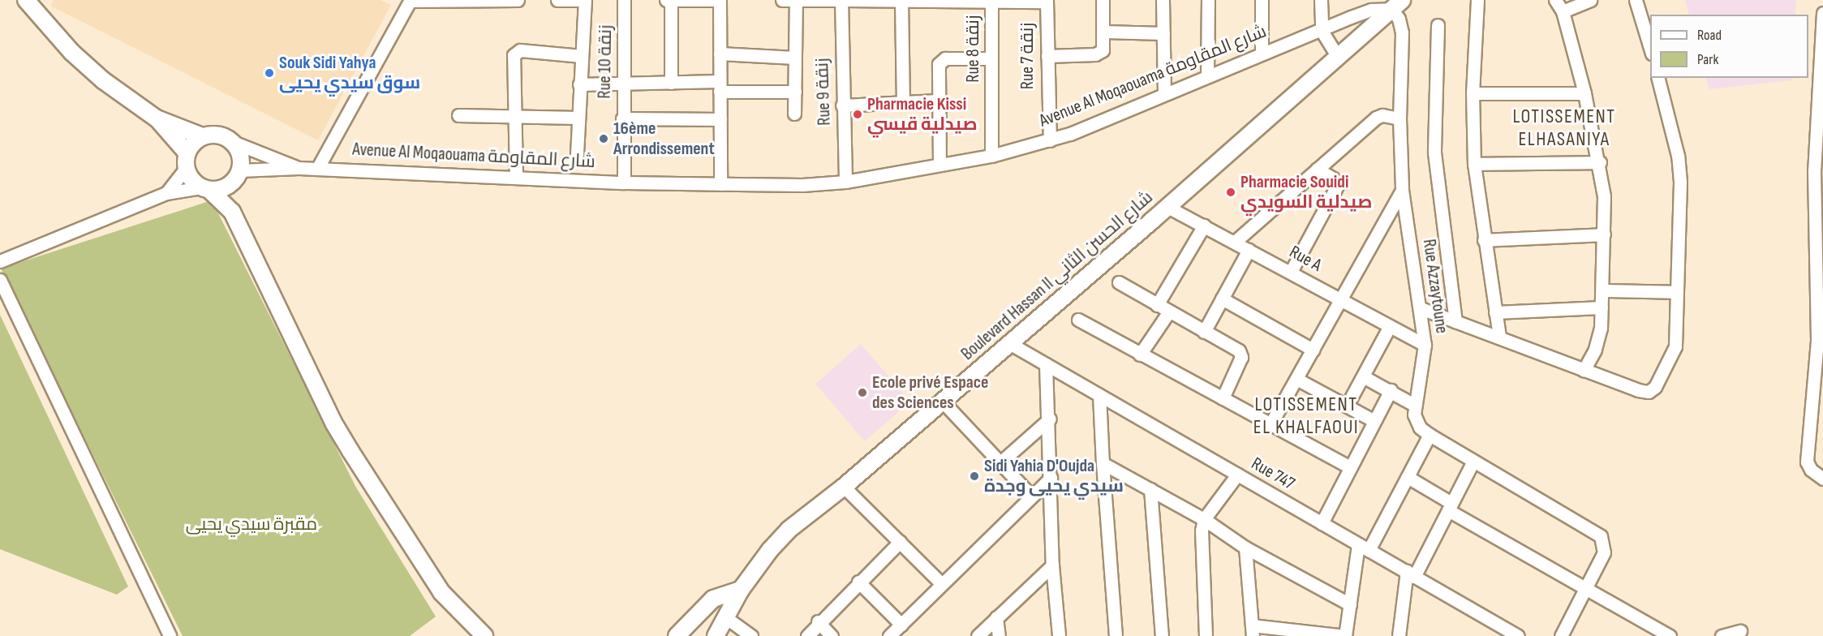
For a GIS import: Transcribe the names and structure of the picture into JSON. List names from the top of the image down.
{
  "streets": {
    "main road": ["Boulevard Hassan II شارع الحسن الثاني"],
    "street": [
      "Rue 8 زنقة",
      "Rue 7 زنقة",
      "Rue 10 زنقة",
      "Avenue Al Moqaouama شارع المقاومة",
      "Rue 9 زنقة",
      "Rue A",
      "Rue Azzaytoune",
      "Rue 747"
    ]
  },
  "crossings": [
    ["Rue 8 زنقة", "Avenue Al Moqaouama شارع المقاومة"],
    ["Rue 7 زنقة", "Avenue Al Moqaouama شارع المقاومة"],
    ["Rue 10 زنقة", "Avenue Al Moqaouama شارع المقاومة"],
    ["Avenue Al Moqaouama شارع المقاومة", "Rue 9 زنقة"],
    ["Avenue Al Moqaouama شارع المقاومة", "Boulevard Hassan II شارع الحسن الثاني"],
    ["Avenue Al Moqaouama شارع المقاومة", "Rue Azzaytoune"],
    ["Rue A", "Boulevard Hassan II شارع الحسن الثاني"],
    ["Rue A", "Rue Azzaytoune"],
    ["Boulevard Hassan II شارع الحسن الثاني", "Rue Azzaytoune"],
    ["Boulevard Hassan II شارع الحسن الثاني", "Rue 747"]
  ],
  "districts": ["LOTISSEMENT ELHASANIYA", "LOTISSEMENT EL KHALFAOUI"],
  "parks": ["مقبرة سيدي يحيى"],
  "places": [
    "Souk Sidi Yahya سوق سيدي يحيى",
    "Pharmacie Kissi صيدلية قيسي",
    "16ème Arrondissement",
    "Pharmacie Souidi صيدلية السويدي",
    "Ecole privé Espace des Sciences",
    "Sidi Yahia D'Oujda سيدي يحيى وجدة"
  ],
  "legend": ["Road", "Park"]
}
